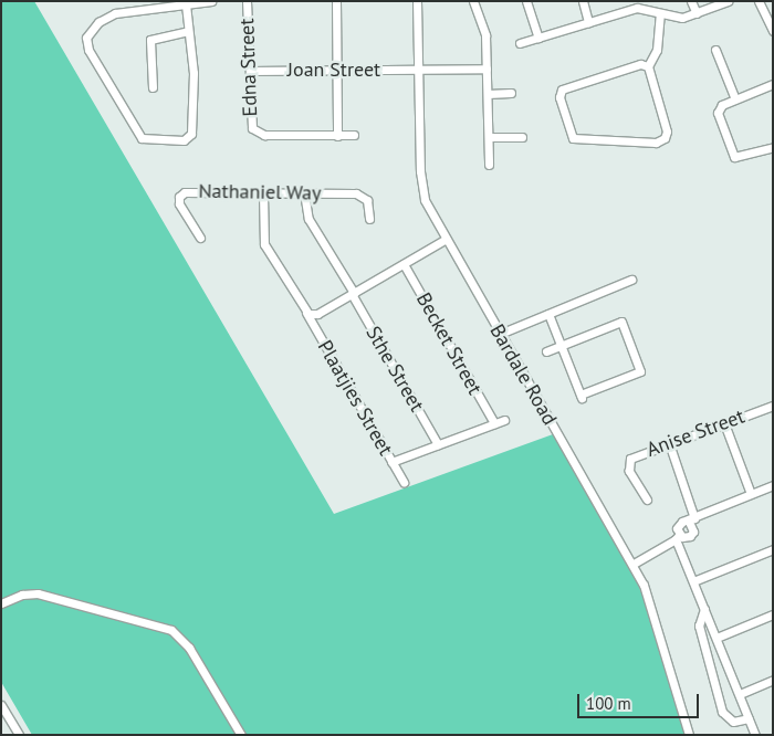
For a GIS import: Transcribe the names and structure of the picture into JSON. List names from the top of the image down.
{
  "streets": {
    "street": [
      "Edna Street",
      "Joan Street",
      "Nathaniel Way",
      "Becket Street",
      "Sthe Street",
      "Bardale Road",
      "Plaatjies Street",
      "Anise Street"
    ]
  },
  "crossings": [
    ["Edna Street", "Joan Street"],
    ["Joan Street", "Bardale Road"],
    ["Nathaniel Way", "Sthe Street"],
    ["Nathaniel Way", "Plaatjies Street"]
  ],
  "scale_bar": "100 m"
}
